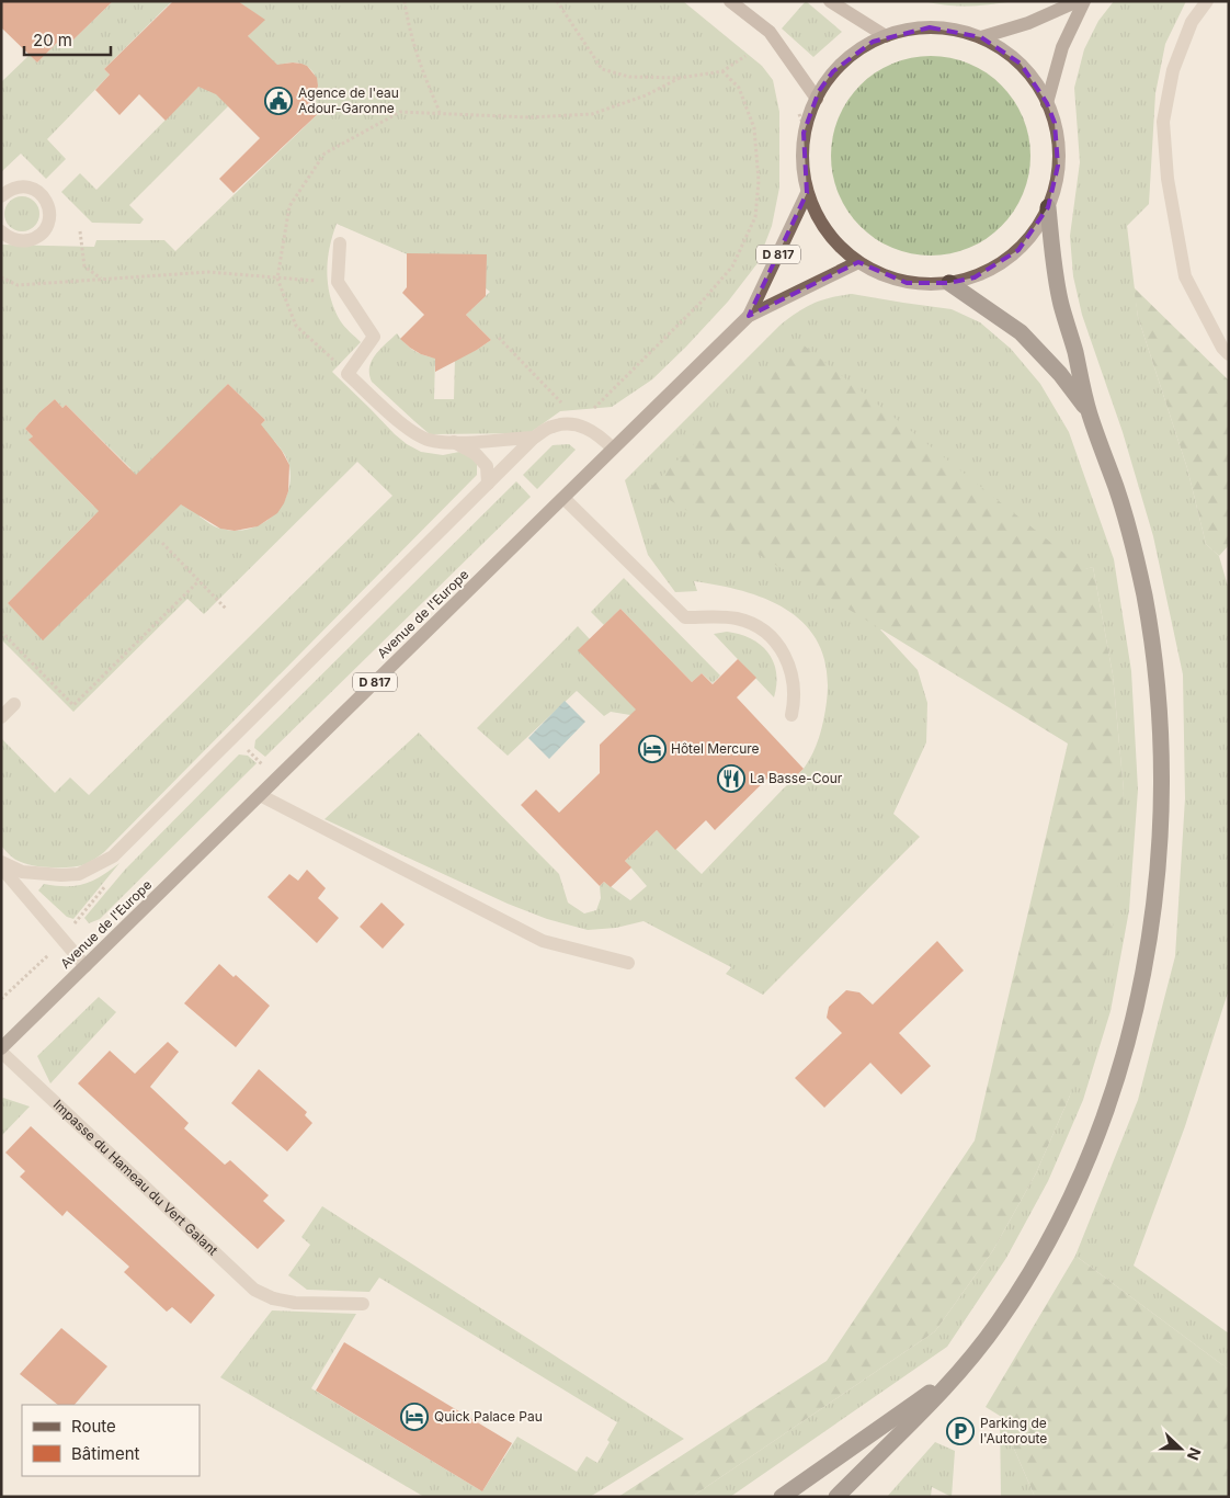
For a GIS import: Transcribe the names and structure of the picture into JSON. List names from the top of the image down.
{
  "streets": {
    "main road": ["D 817", "Avenue de l'Europe"],
    "street": ["Impasse du Hameau du Vert Galant"]
  },
  "crossings": [
    ["Avenue de l'Europe", "Impasse du Hameau du Vert Galant"]
  ],
  "places": {
    "public building": ["Agence de l'eau Adour-Garonne"],
    "hotel": ["Hôtel Mercure", "Quick Palace Pau"],
    "restaurant": ["La Basse-Cour"],
    "parking": ["Parking de l'Autoroute"]
  },
  "legend": ["Route", "Bâtiment"],
  "scale_bar": "20 m",
  "north": "right"
}
